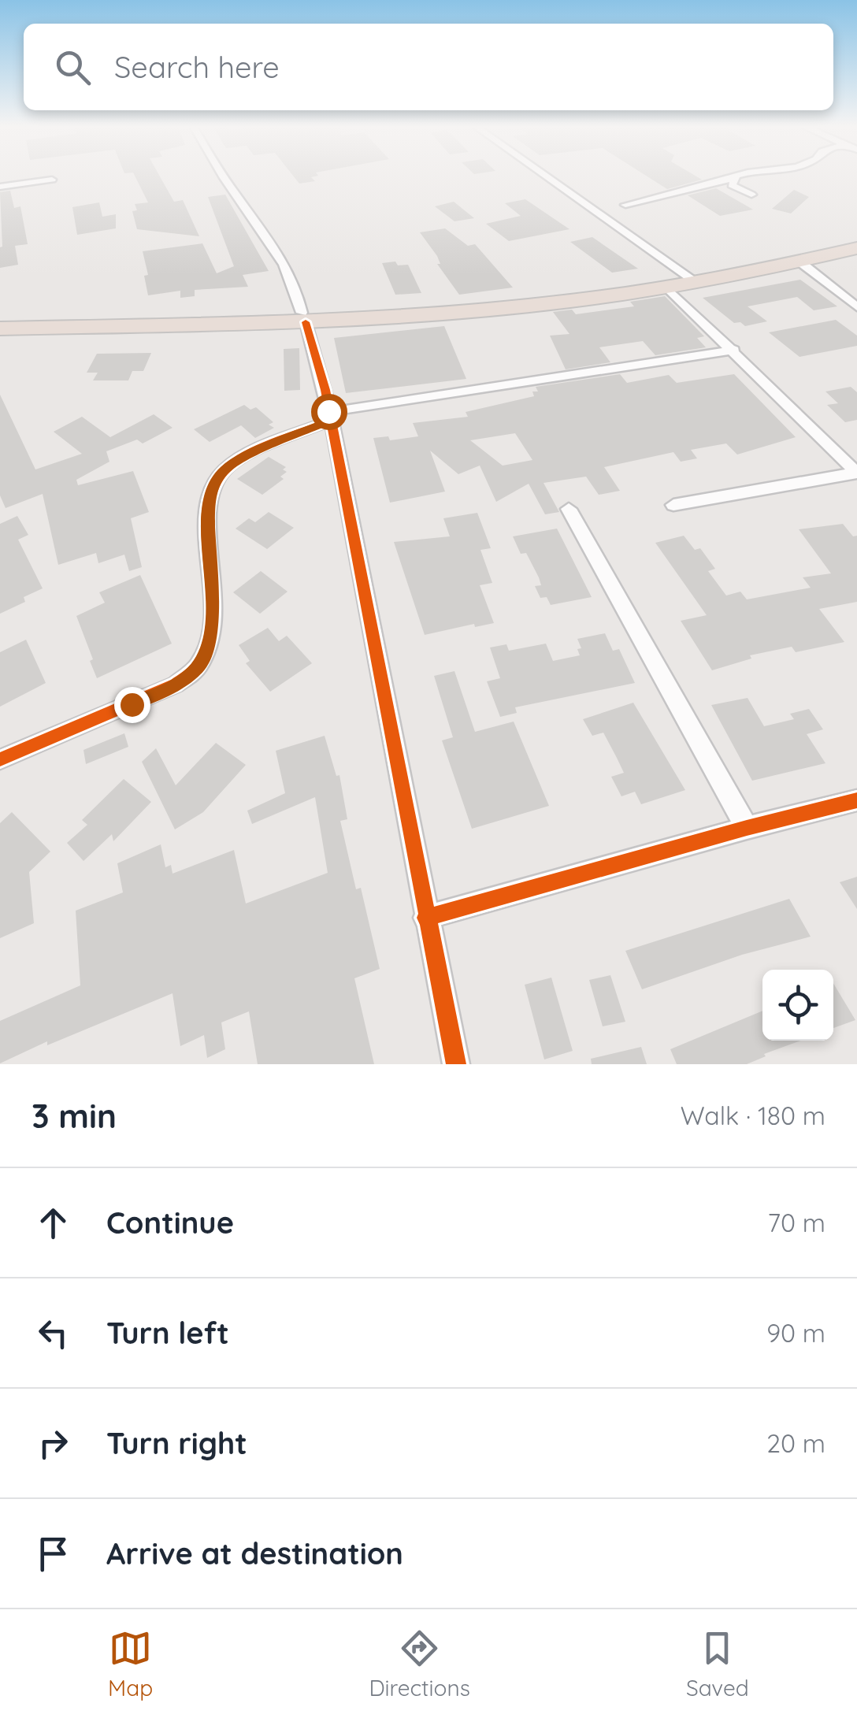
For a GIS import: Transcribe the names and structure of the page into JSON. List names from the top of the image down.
{
  "page": {
    "search": "Search here",
    "heading": ["3 min", "Walk · 180 m"],
    "list": [
      ["Continue", "70 m"],
      ["Turn left", "90 m"],
      ["Turn right", "20 m"],
      "Arrive at destination"
    ],
    "nav": ["Map", "Directions", "Saved"]
  }
}
